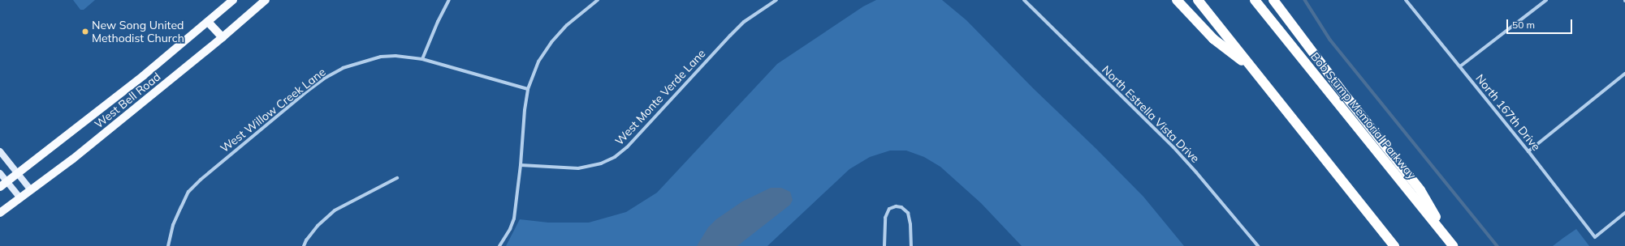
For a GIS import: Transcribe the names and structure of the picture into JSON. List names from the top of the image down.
{
  "streets": {
    "highway": ["Bob Stump Memorial Parkway"],
    "main road": ["West Bell Road"],
    "street": [
      "West Monte Verde Lane",
      "West Willow Creek Lane",
      "North 167th Drive",
      "North Estrella Vista Drive"
    ]
  },
  "places": ["New Song United Methodist Church"],
  "scale_bar": "50 m"
}
